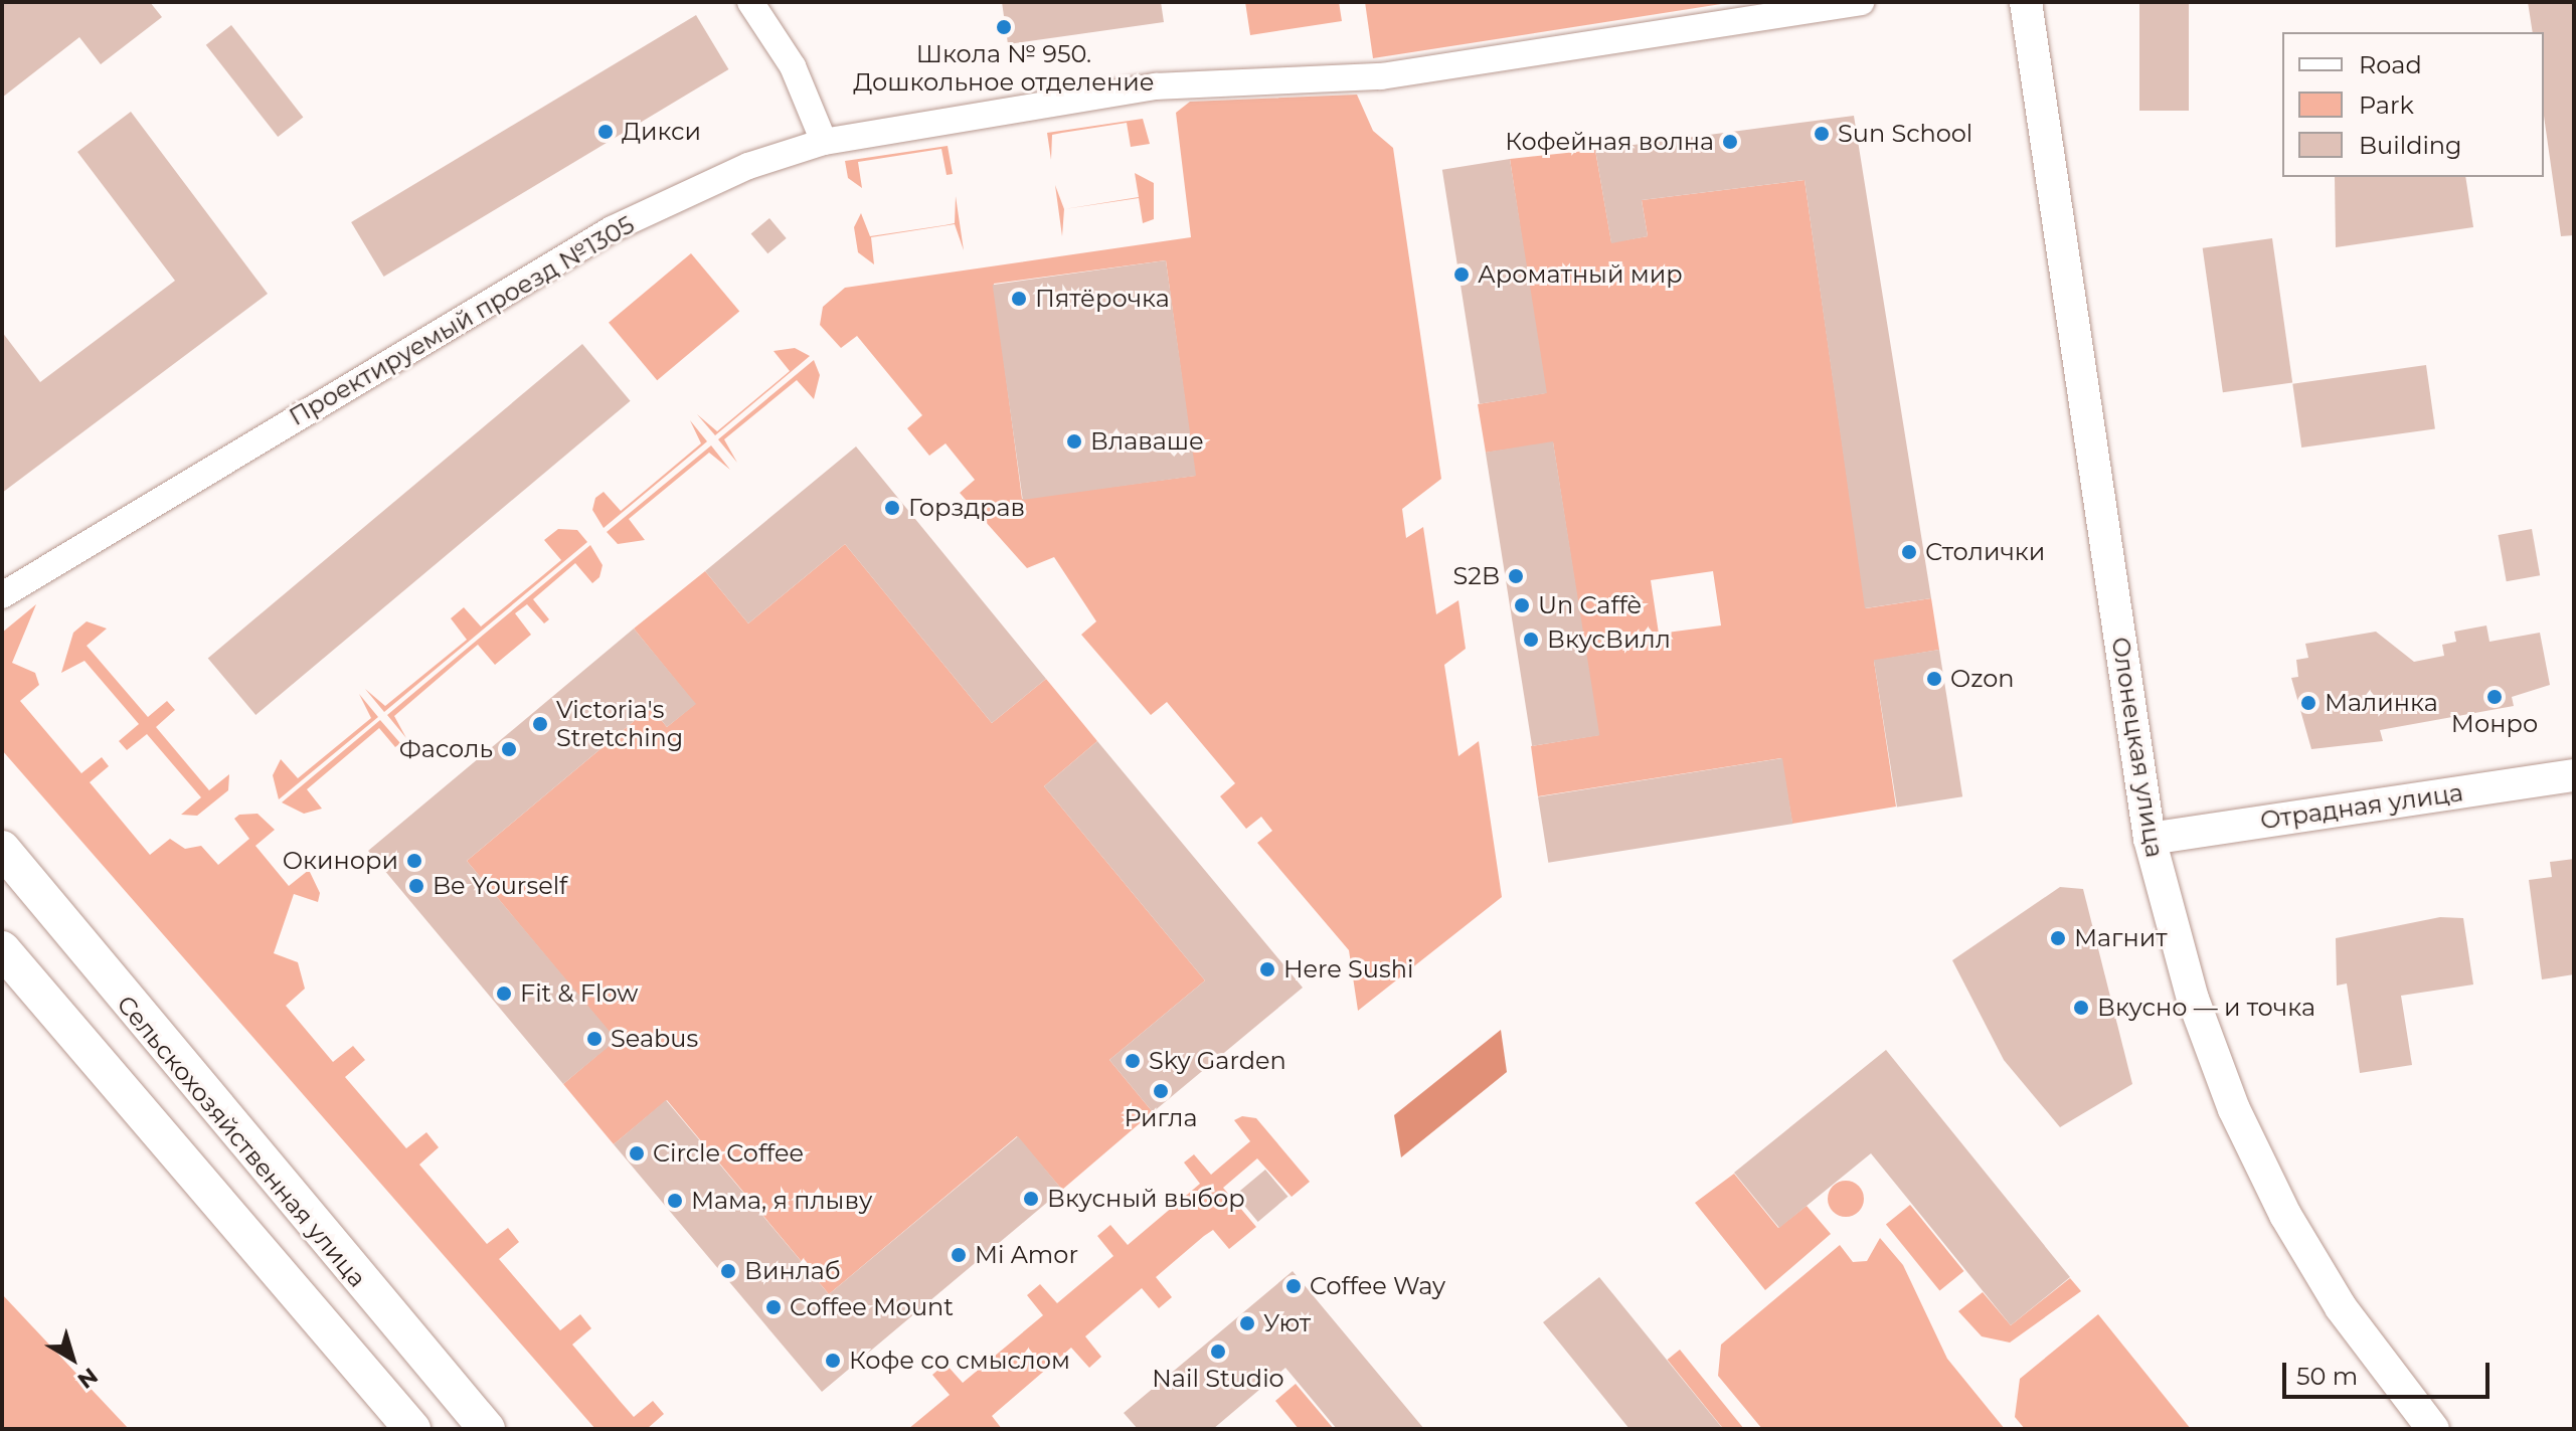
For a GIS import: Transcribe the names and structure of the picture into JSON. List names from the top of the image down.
{
  "streets": {
    "main road": ["Сельскохозяйственная улица"],
    "street": ["Проектируемый проезд №1305", "Олонецкая улица", "Отрадная улица"]
  },
  "crossings": [
    ["Олонецкая улица", "Отрадная улица"]
  ],
  "places": [
    "Школа № 950. Дошкольное отделение",
    "Дикси",
    "Sun School",
    "Кофейная волна",
    "Ароматный мир",
    "Пятёрочка",
    "Влаваше",
    "Горздрав",
    "Столички",
    "S2B",
    "Un Caffè",
    "ВкусВилл",
    "Ozon",
    "Монро",
    "Малинка",
    "Victoria's Stretching",
    "Фасоль",
    "Окинори",
    "Be Yourself",
    "Магнит",
    "Here Sushi",
    "Fit & Flow",
    "Вкусно — и точка",
    "Seabus",
    "Sky Garden",
    "Ригла",
    "Circle Coffee",
    "Вкусный выбор",
    "Мама, я плыву",
    "Mi Amor",
    "Винлаб",
    "Coffee Way",
    "Coffee Mount",
    "Уют",
    "Nail Studio",
    "Кофе со смыслом"
  ],
  "legend": ["Road", "Park", "Building"],
  "scale_bar": "50 m",
  "north": "bottom right"
}
